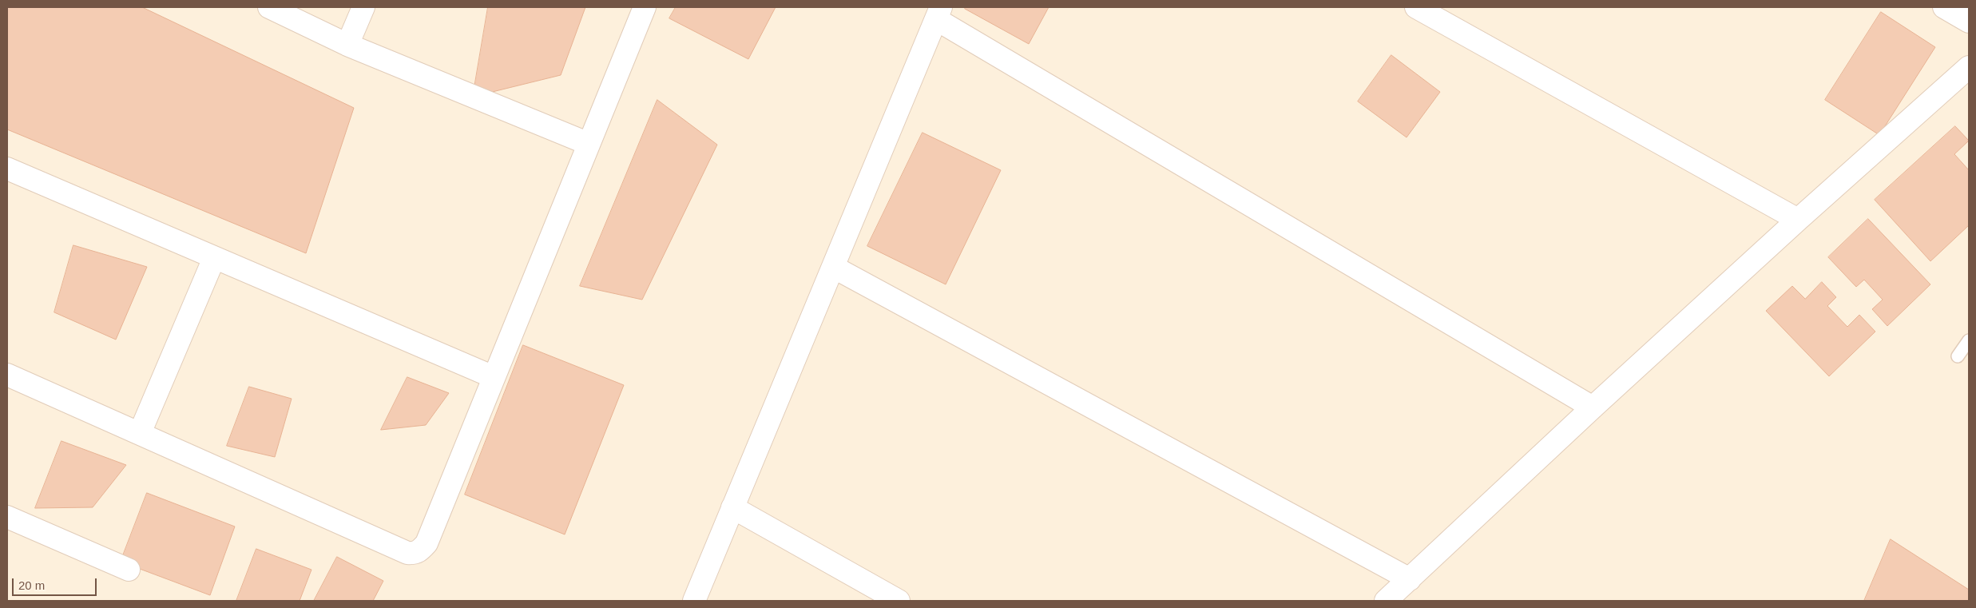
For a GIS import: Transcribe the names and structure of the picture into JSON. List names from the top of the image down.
{
  "scale_bar": "20 m"
}
